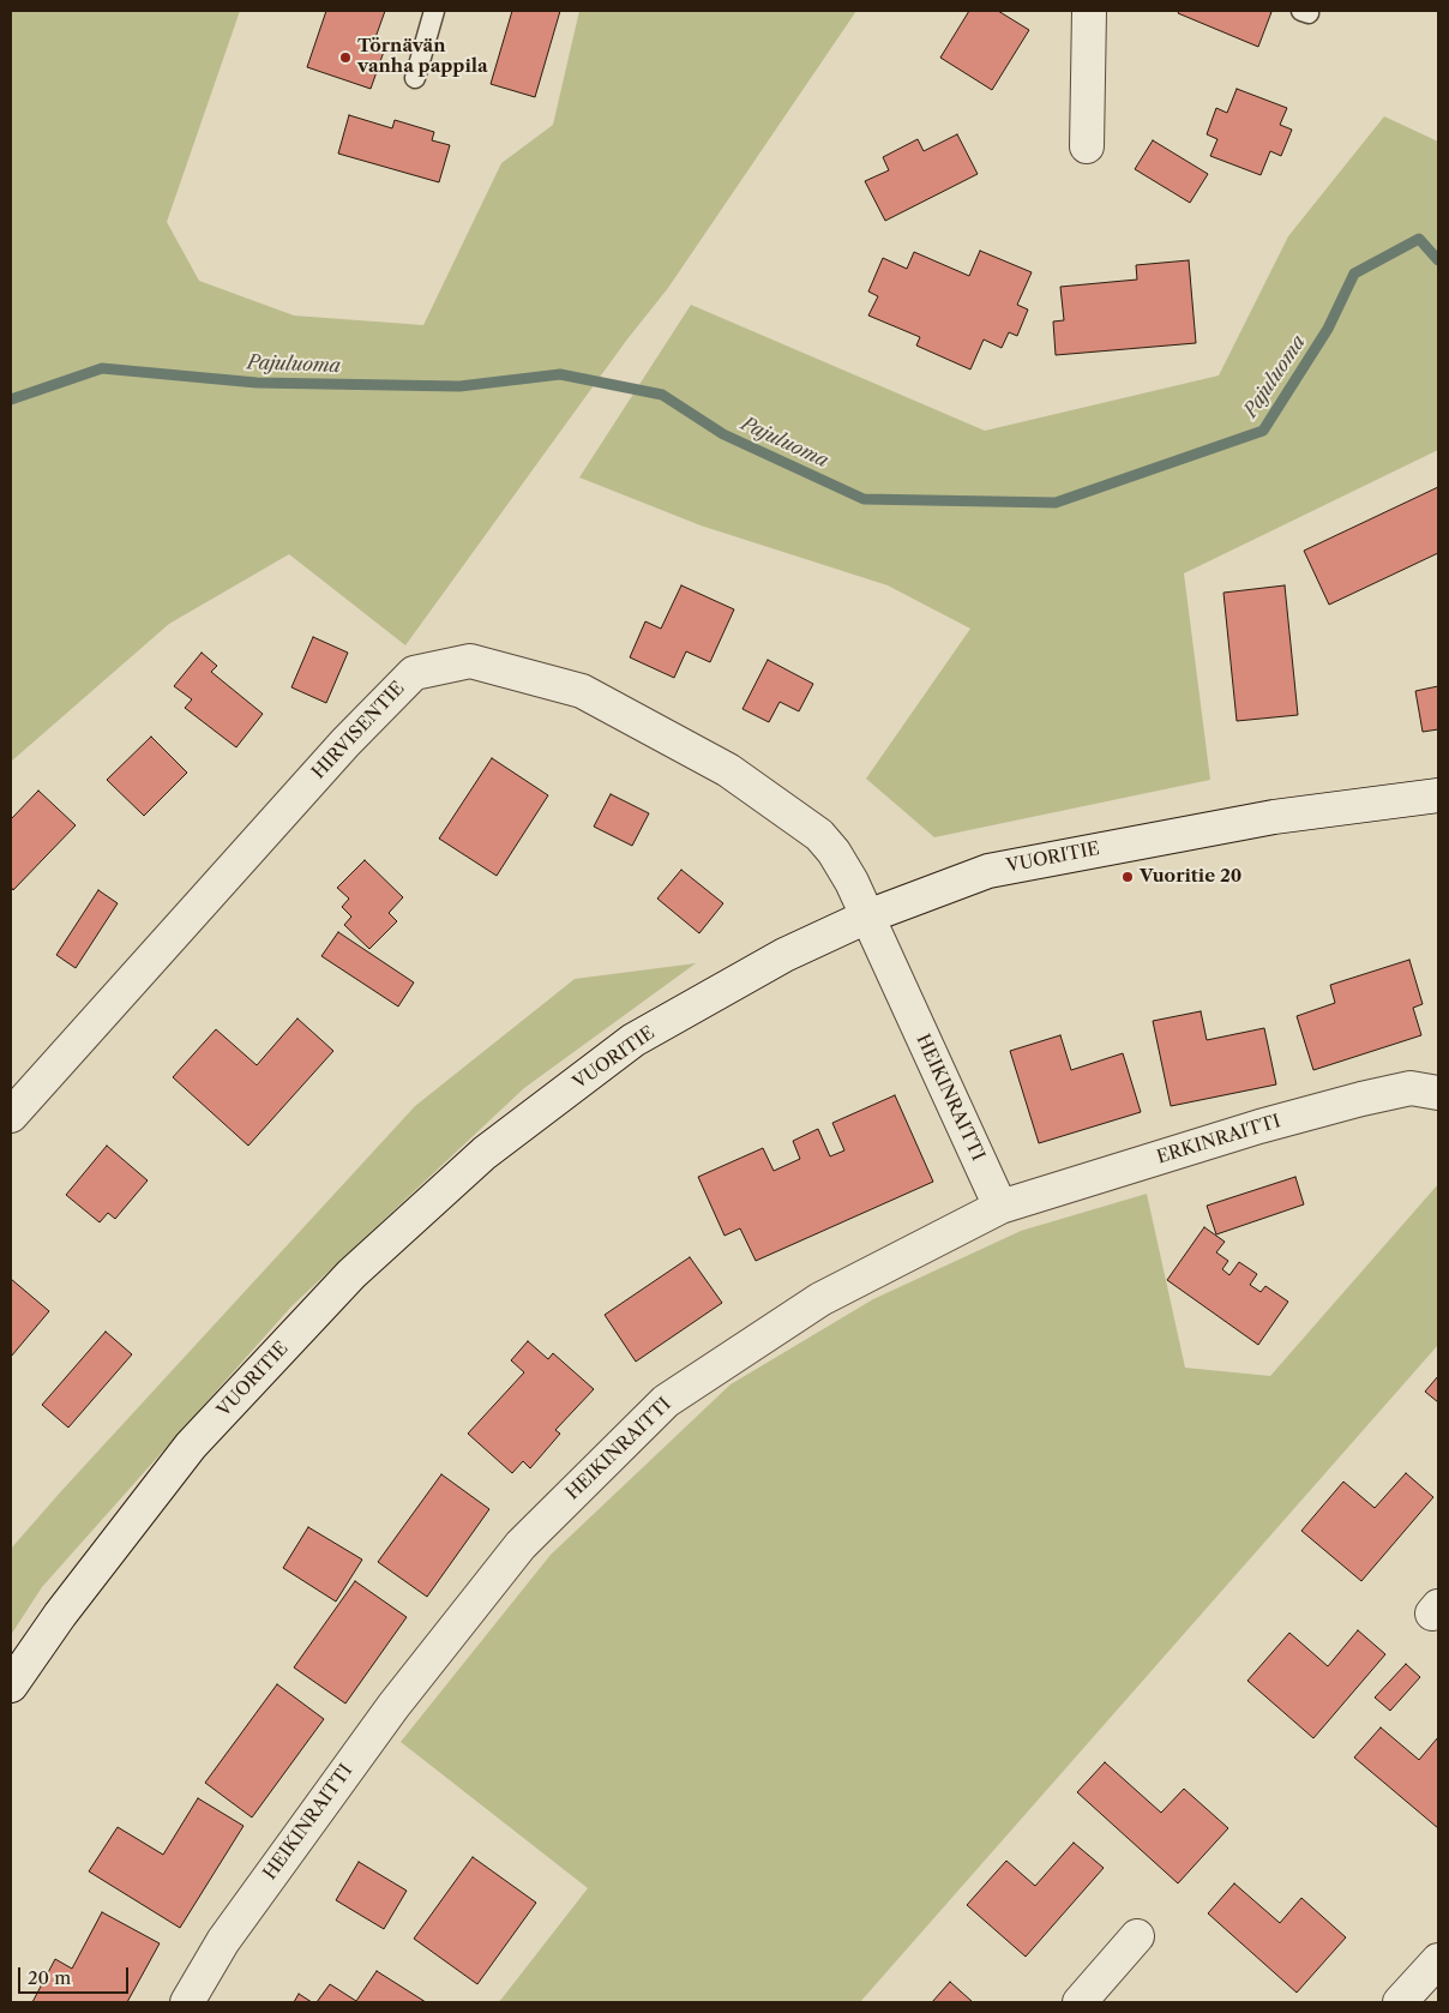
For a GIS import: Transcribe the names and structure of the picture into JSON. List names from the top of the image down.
{
  "streets": {
    "street": [
      "HIRVISENTIE",
      "VUORITIE",
      "HEIKINRAITTI",
      "ERKINRAITTI"
    ]
  },
  "crossings": [
    ["HIRVISENTIE", "VUORITIE"],
    ["HIRVISENTIE", "HEIKINRAITTI"],
    ["VUORITIE", "HEIKINRAITTI"],
    ["HEIKINRAITTI", "ERKINRAITTI"]
  ],
  "water": ["Pajuluoma"],
  "places": ["Törnävän vanha pappila", "Vuoritie 20"],
  "scale_bar": "20 m"
}
